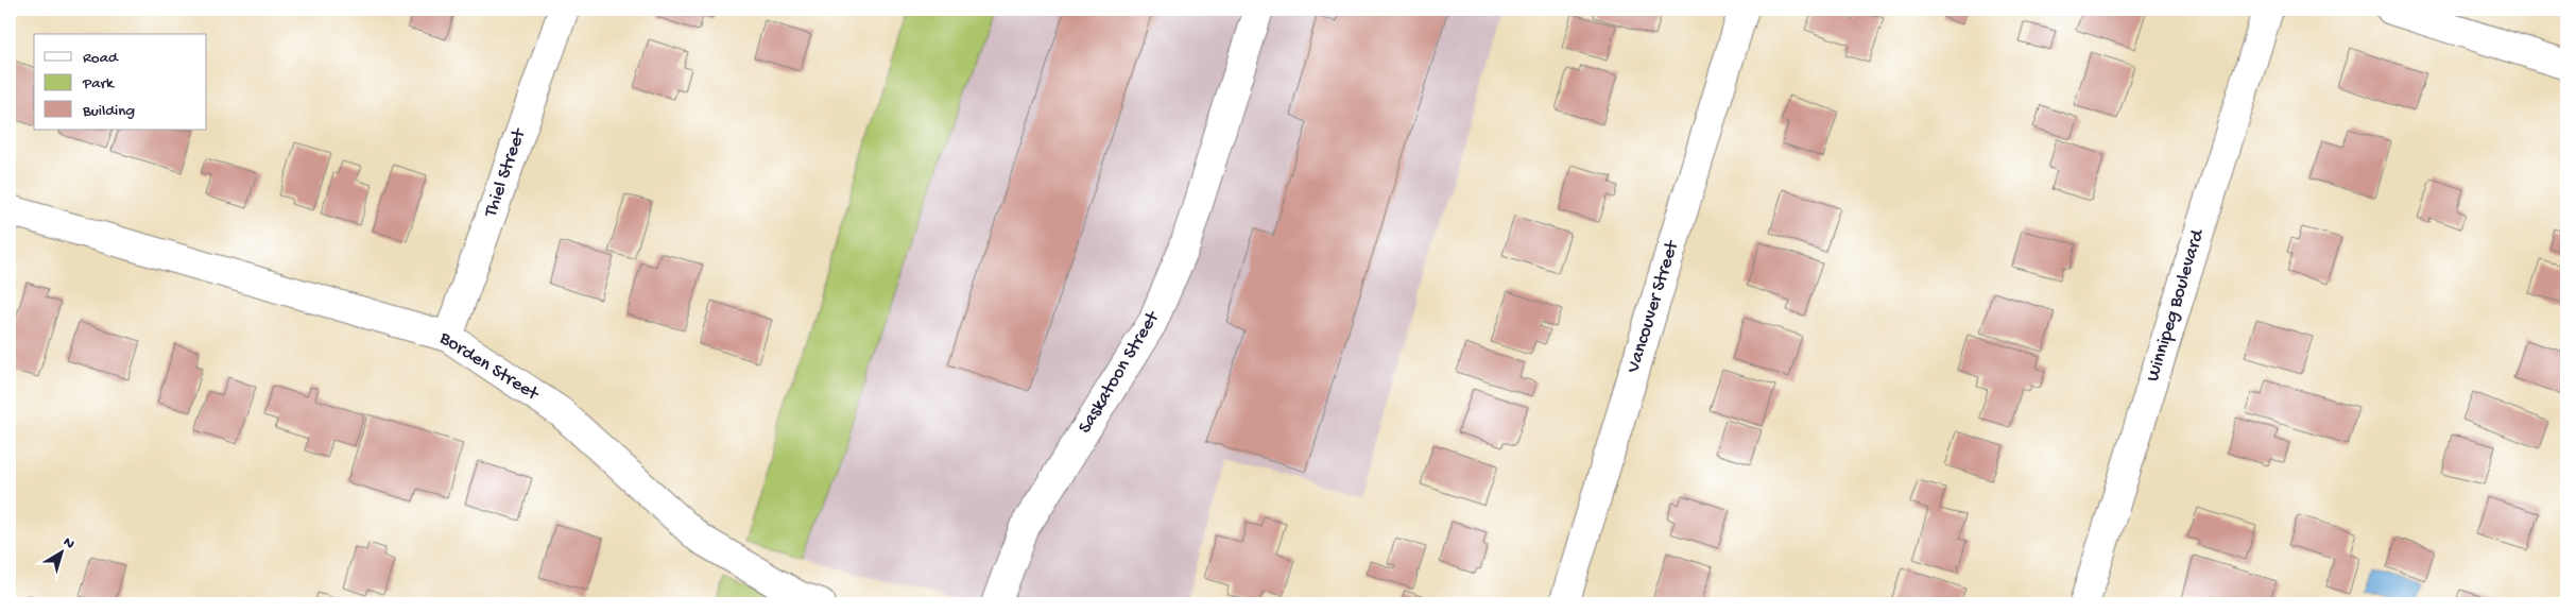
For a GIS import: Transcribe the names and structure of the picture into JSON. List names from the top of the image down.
{
  "streets": {
    "street": [
      "Thiel Street",
      "Winnipeg Boulevard",
      "Vancouver Street",
      "Borden Street",
      "Saskatoon Street"
    ]
  },
  "crossings": [
    ["Thiel Street", "Borden Street"]
  ],
  "legend": ["Road", "Park", "Building"],
  "north": "top right"
}
